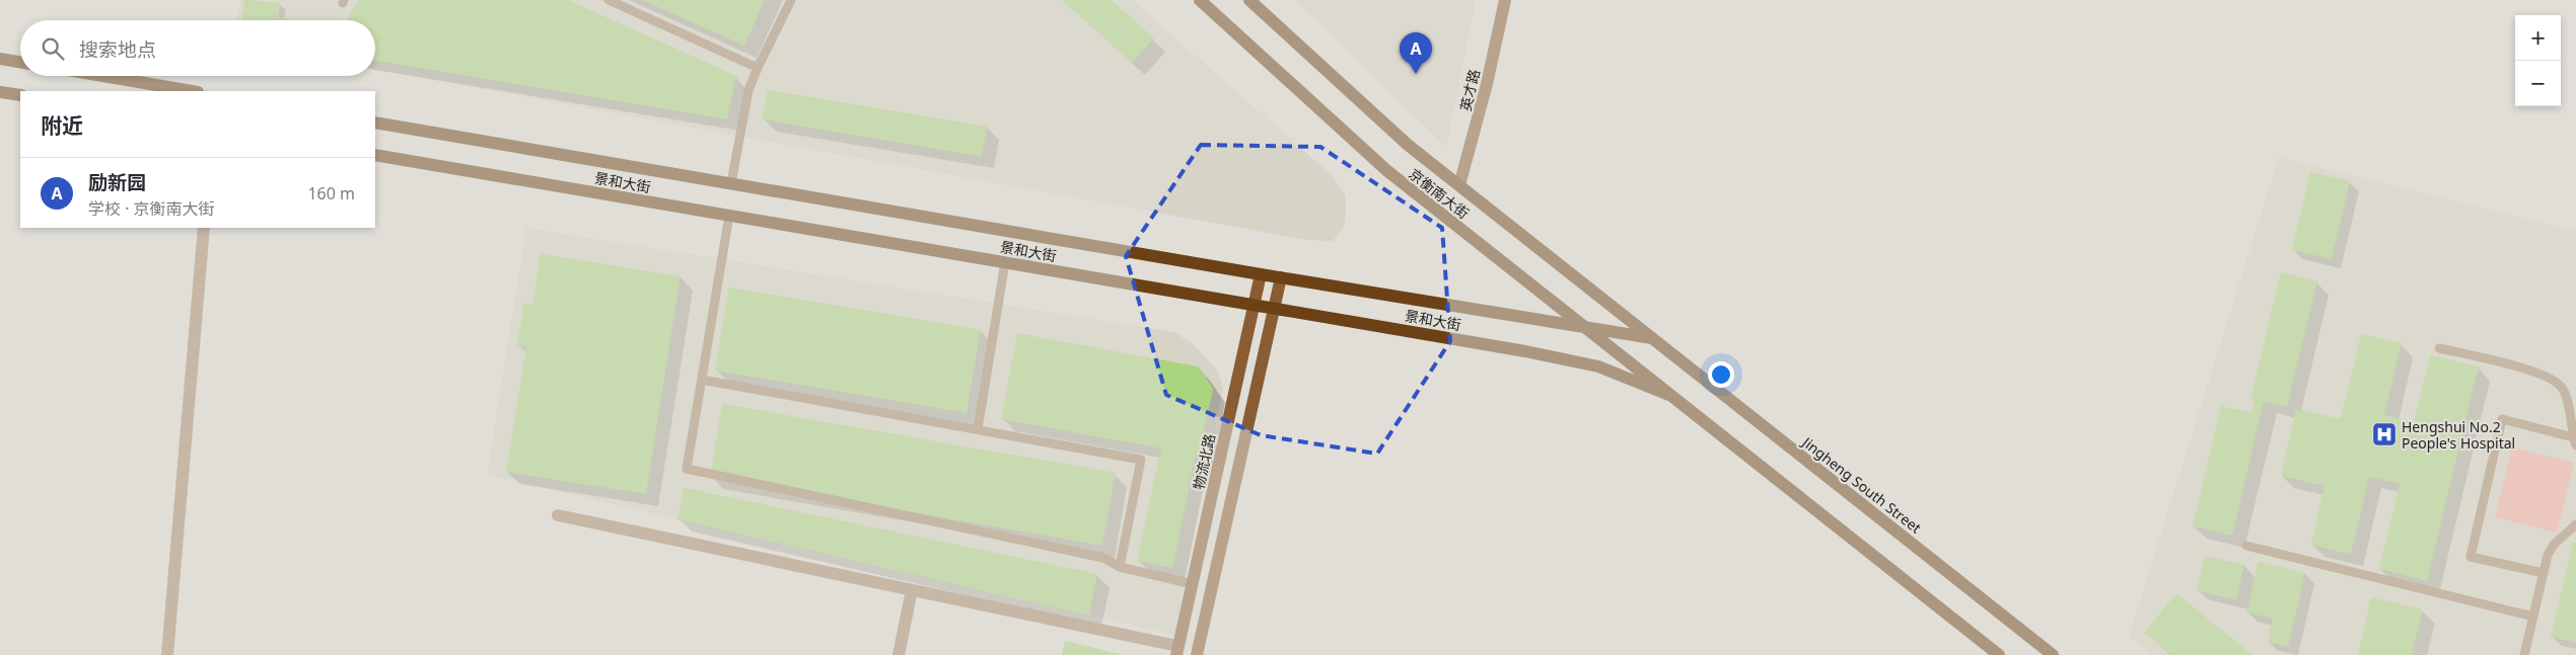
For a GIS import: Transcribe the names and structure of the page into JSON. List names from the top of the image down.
{
  "streets": {
    "main road": ["景和大街", "京衡南大街", "Jingheng South Street"],
    "street": ["英才路", "物流北路"]
  },
  "crossings": [
    ["英才路", "京衡南大街"],
    ["景和大街", "京衡南大街"],
    ["景和大街", "物流北路"],
    ["景和大街", "Jingheng South Street"],
    ["京衡南大街", "Jingheng South Street"]
  ],
  "places": {
    "hospital": ["Hengshui No.2 People's Hospital"]
  },
  "page": {
    "map_buttons": ["+", "−"],
    "search": "搜索地点",
    "pins": "A",
    "heading": "附近",
    "list": [
      {
        "mark": "A",
        "name": "励新园",
        "note": "学校 · 京衡南大街",
        "value": "160 m"
      }
    ]
  }
}
